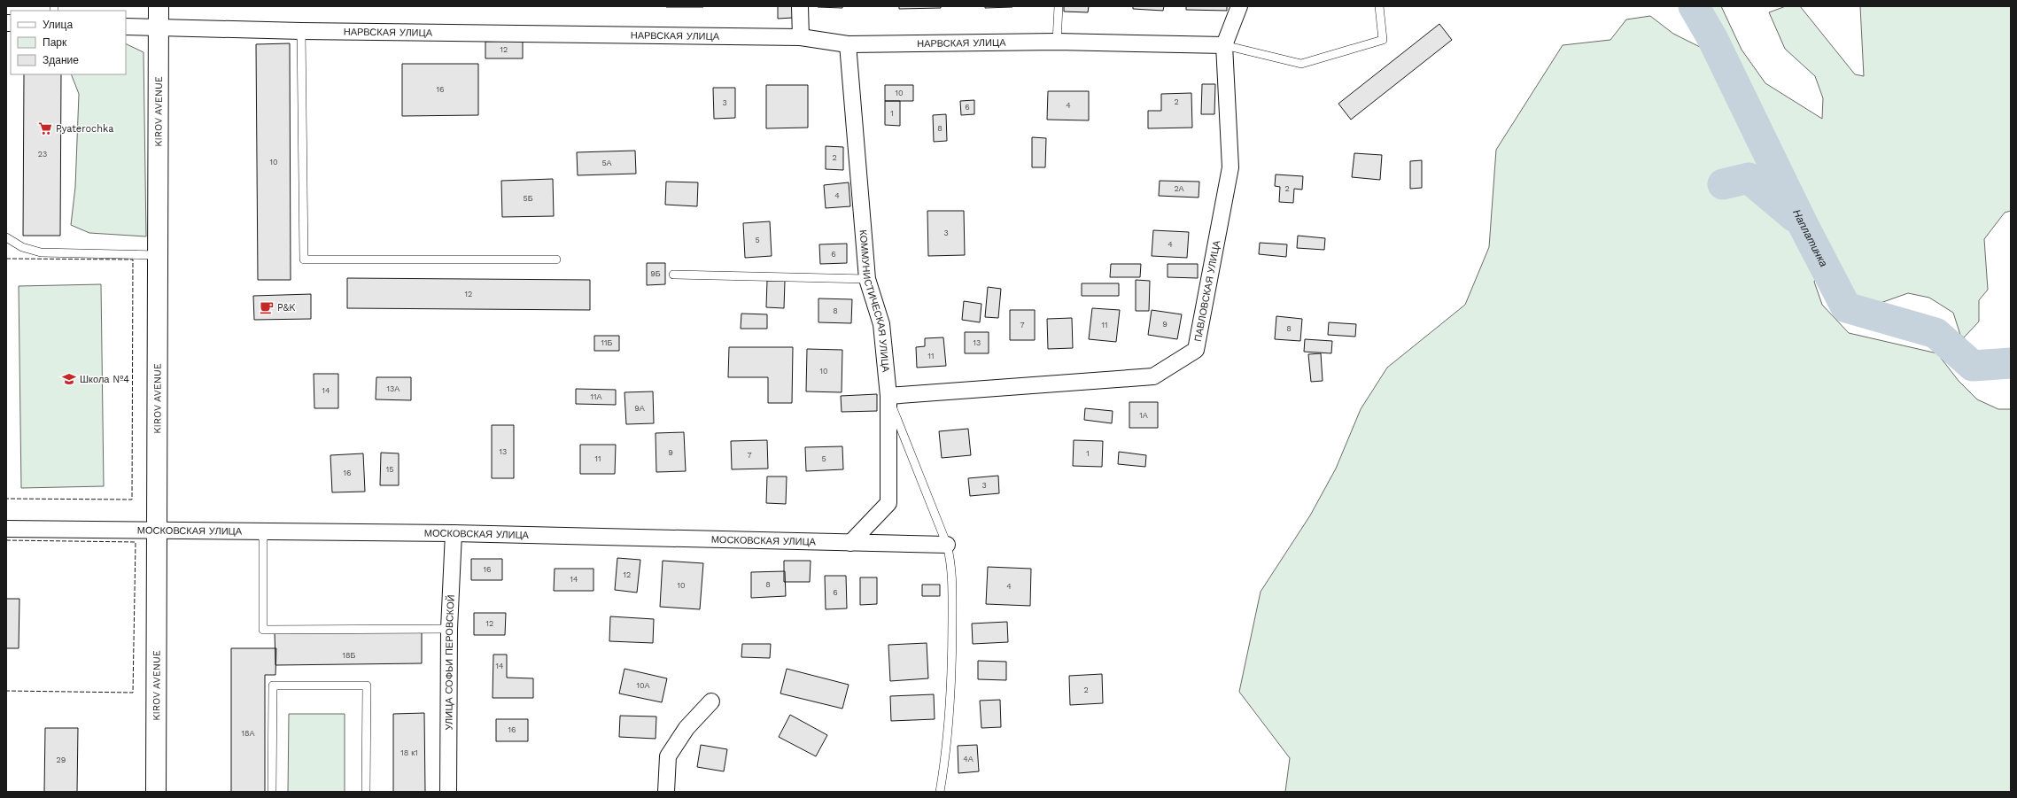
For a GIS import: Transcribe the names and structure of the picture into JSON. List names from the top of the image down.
{
  "streets": {
    "main road": ["KIROV AVENUE"],
    "street": [
      "НАРВСКАЯ УЛИЦА",
      "ПАВЛОВСКАЯ УЛИЦА",
      "КОММУНИСТИЧЕСКАЯ УЛИЦА",
      "МОСКОВСКАЯ УЛИЦА",
      "УЛИЦА СОФЬИ ПЕРОВСКОЙ"
    ]
  },
  "crossings": [
    ["НАРВСКАЯ УЛИЦА", "KIROV AVENUE"],
    ["НАРВСКАЯ УЛИЦА", "ПАВЛОВСКАЯ УЛИЦА"],
    ["НАРВСКАЯ УЛИЦА", "КОММУНИСТИЧЕСКАЯ УЛИЦА"],
    ["KIROV AVENUE", "МОСКОВСКАЯ УЛИЦА"],
    ["ПАВЛОВСКАЯ УЛИЦА", "КОММУНИСТИЧЕСКАЯ УЛИЦА"],
    ["КОММУНИСТИЧЕСКАЯ УЛИЦА", "МОСКОВСКАЯ УЛИЦА"],
    ["МОСКОВСКАЯ УЛИЦА", "УЛИЦА СОФЬИ ПЕРОВСКОЙ"]
  ],
  "water": ["Наплатинка"],
  "places": {
    "supermarket": ["Pyaterochka"],
    "cafe": ["P&K"],
    "school or university": ["Школа №4"]
  },
  "house_numbers": [
    "12",
    "16",
    "10",
    "2",
    "3",
    "4",
    "6",
    "1",
    "8",
    "23",
    "2",
    "10",
    "5А",
    "2А",
    "2",
    "4",
    "5Б",
    "3",
    "5",
    "4",
    "6",
    "9Б",
    "12",
    "8",
    "9",
    "7",
    "11",
    "8",
    "11Б",
    "13",
    "11",
    "10",
    "13А",
    "14",
    "11А",
    "9А",
    "1А",
    "13",
    "9",
    "1",
    "7",
    "11",
    "5",
    "15",
    "16",
    "3",
    "16",
    "12",
    "14",
    "8",
    "10",
    "4",
    "6",
    "12",
    "18Б",
    "14",
    "10А",
    "2",
    "16",
    "18А",
    "18 к1",
    "4А",
    "29"
  ],
  "legend": ["Улица", "Парк", "Здание"]
}
